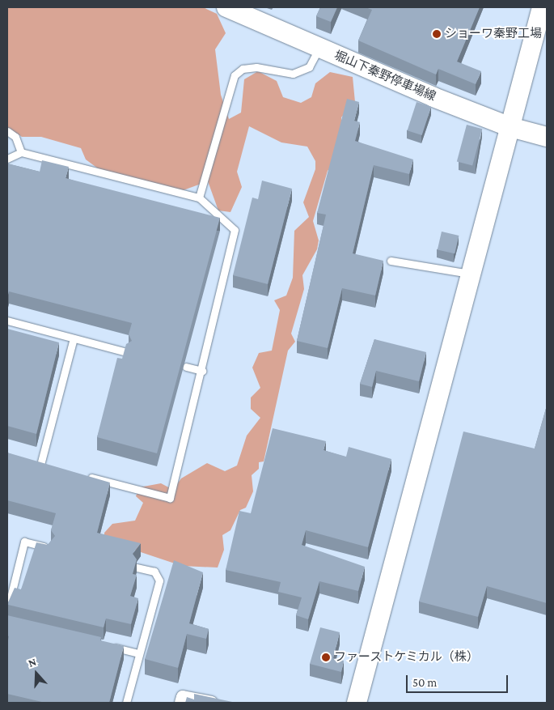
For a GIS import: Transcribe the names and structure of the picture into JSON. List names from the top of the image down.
{
  "streets": {
    "street": ["堀山下秦野停車場線"]
  },
  "places": ["ショーワ秦野工場", "ファーストケミカル（株）"],
  "scale_bar": "50 m",
  "north": "top"
}
